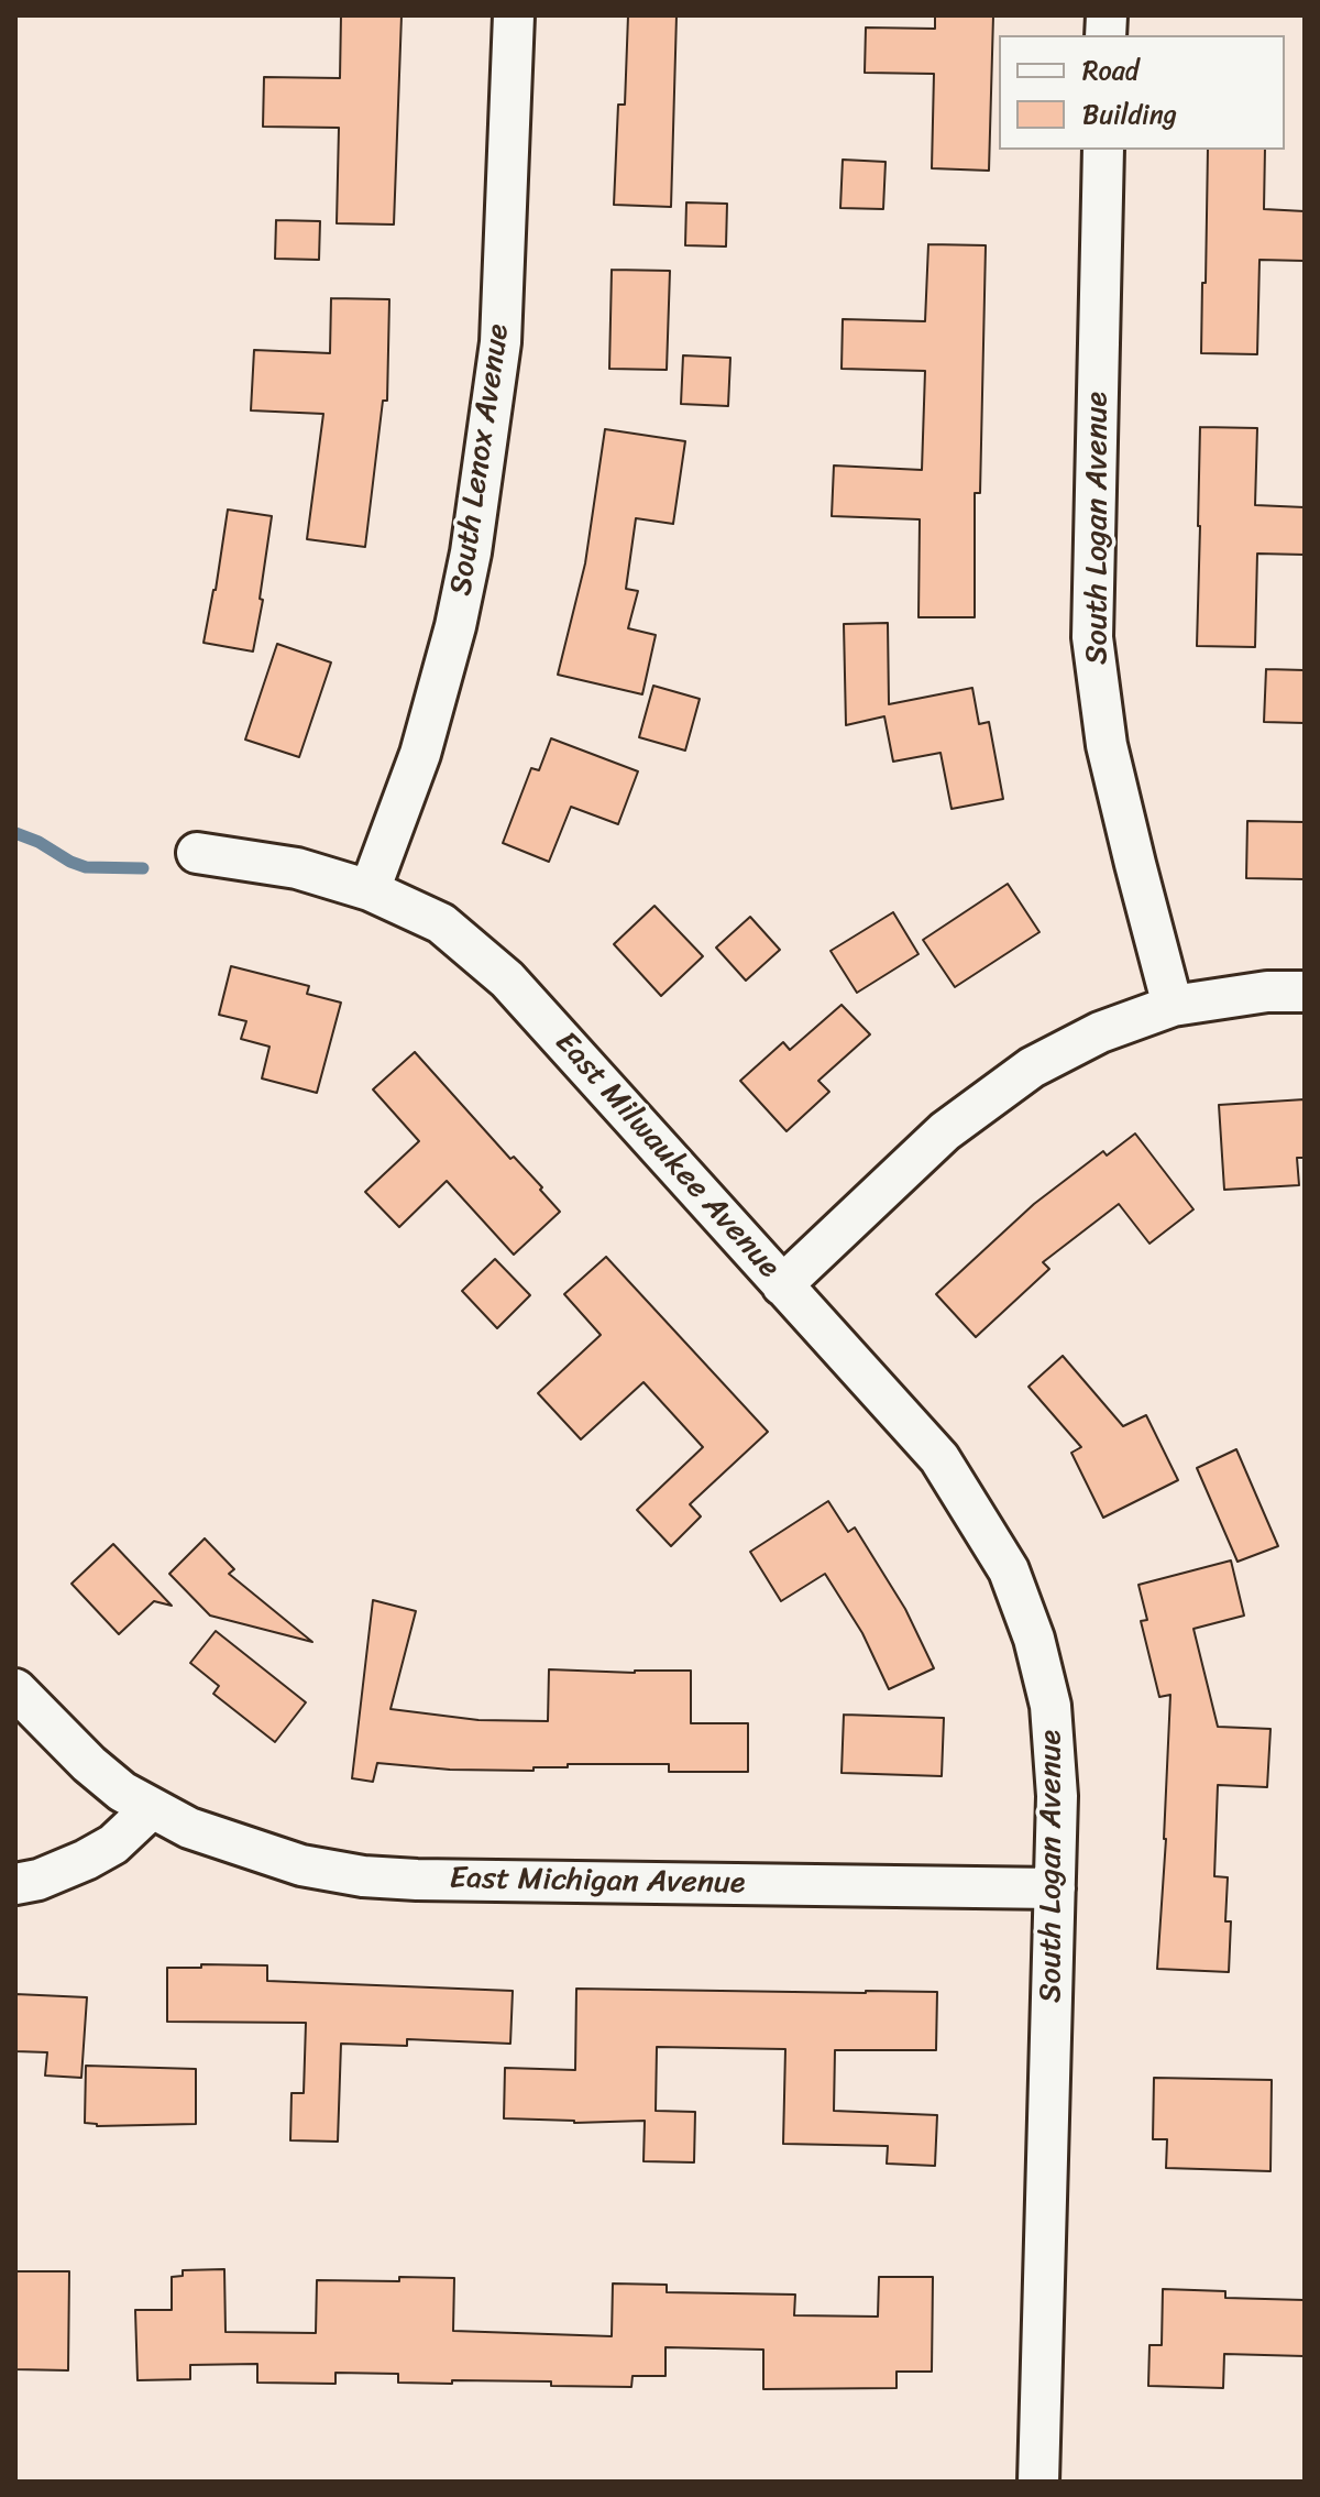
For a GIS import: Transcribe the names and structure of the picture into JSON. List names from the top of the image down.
{
  "streets": {
    "street": [
      "South Lenox Avenue",
      "South Logan Avenue",
      "East Milwaukee Avenue",
      "East Michigan Avenue"
    ]
  },
  "crossings": [
    ["South Lenox Avenue", "East Milwaukee Avenue"],
    ["South Logan Avenue", "East Milwaukee Avenue"],
    ["South Logan Avenue", "East Michigan Avenue"]
  ],
  "legend": ["Road", "Building"]
}
